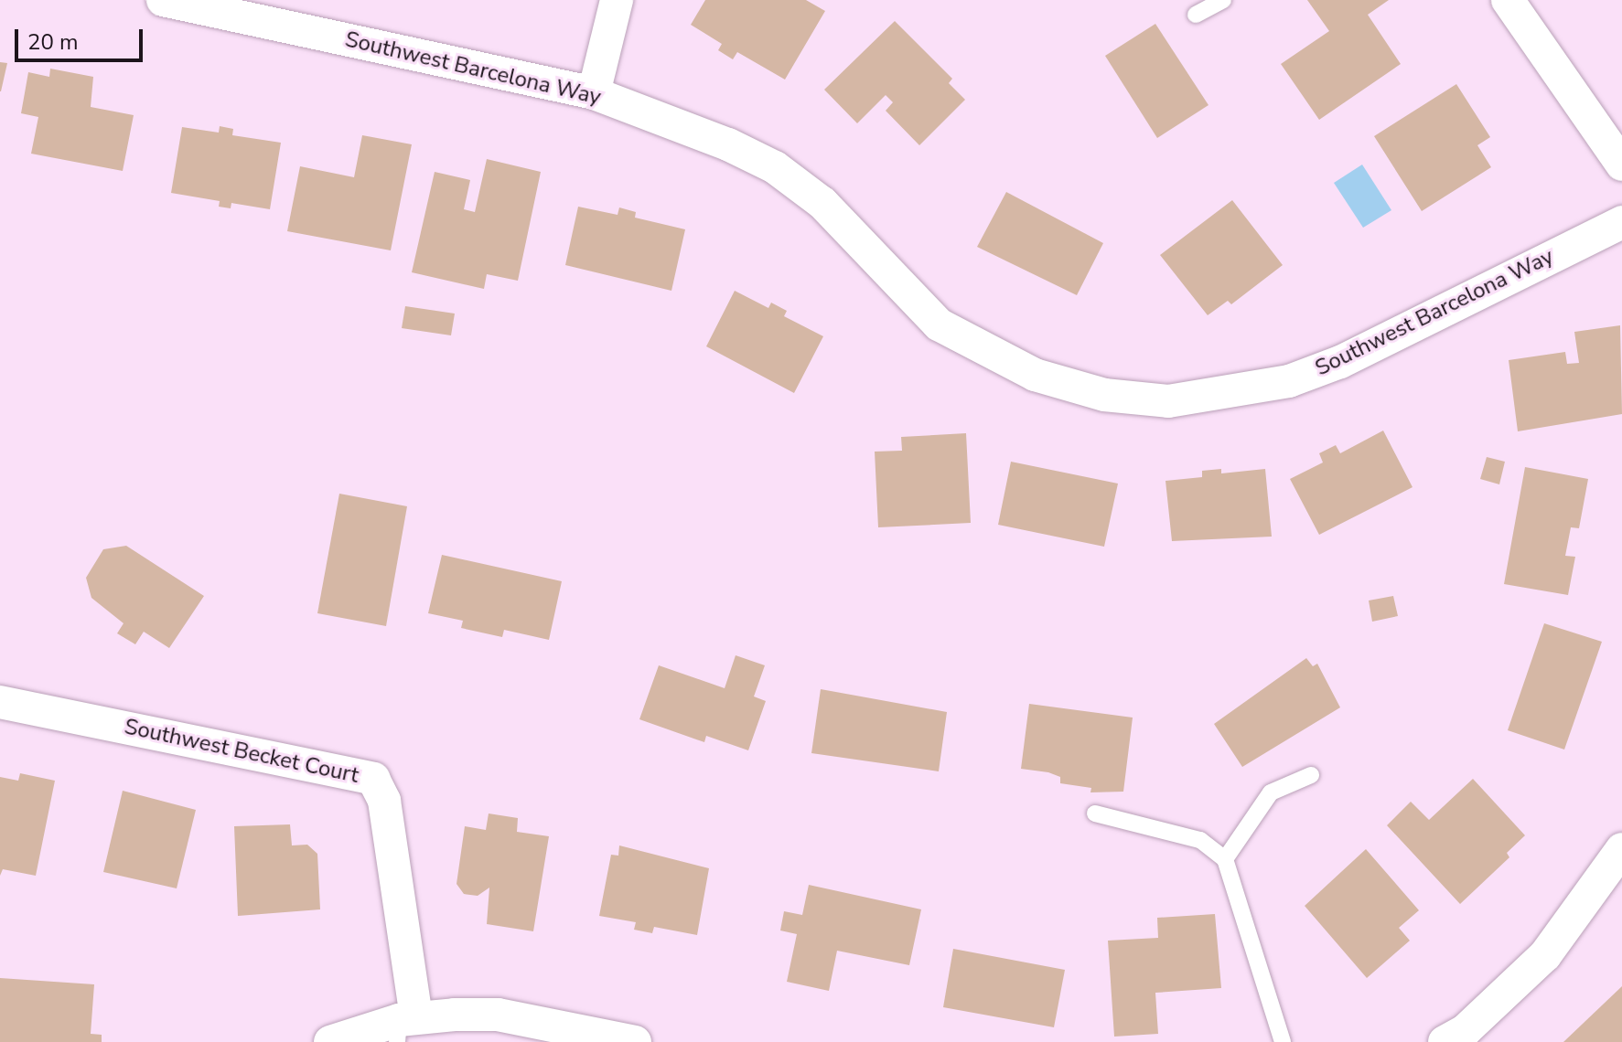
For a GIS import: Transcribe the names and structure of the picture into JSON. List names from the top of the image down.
{
  "streets": {
    "street": ["Southwest Barcelona Way", "Southwest Becket Court"]
  },
  "scale_bar": "20 m"
}
